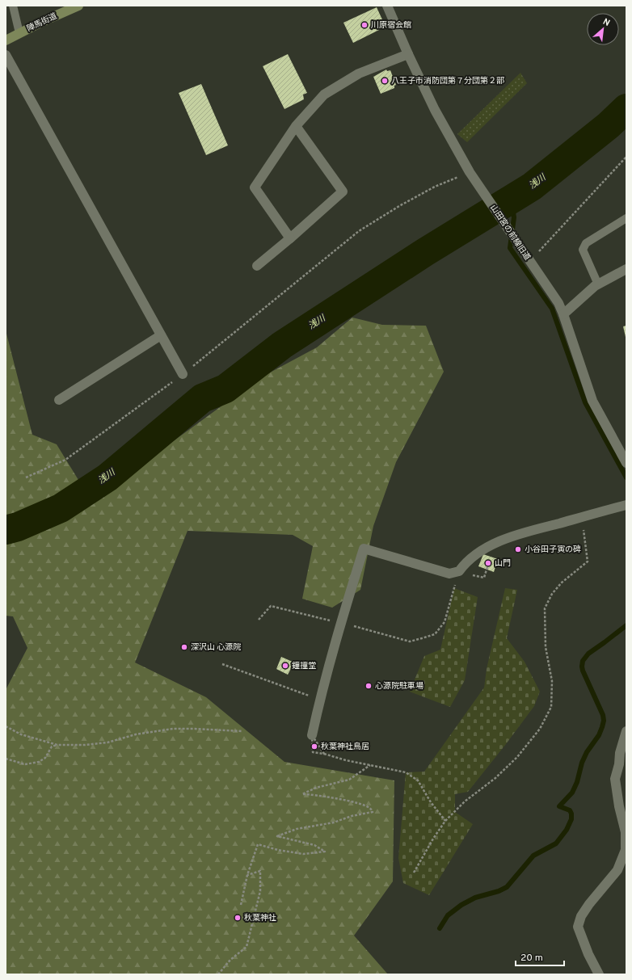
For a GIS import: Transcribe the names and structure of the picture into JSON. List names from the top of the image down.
{
  "streets": {
    "main road": ["陣馬街道"],
    "street": ["山田宮の前線旧道"]
  },
  "water": ["浅川"],
  "places": [
    "川原宿会館",
    "八王子市消防団第７分団第２部",
    "小谷田子寅の碑",
    "山門",
    "深沢山 心源院",
    "鐘撞堂",
    "心源院駐車場",
    "秋葉神社鳥居",
    "秋葉神社"
  ],
  "scale_bar": "20 m",
  "north": "top right"
}
